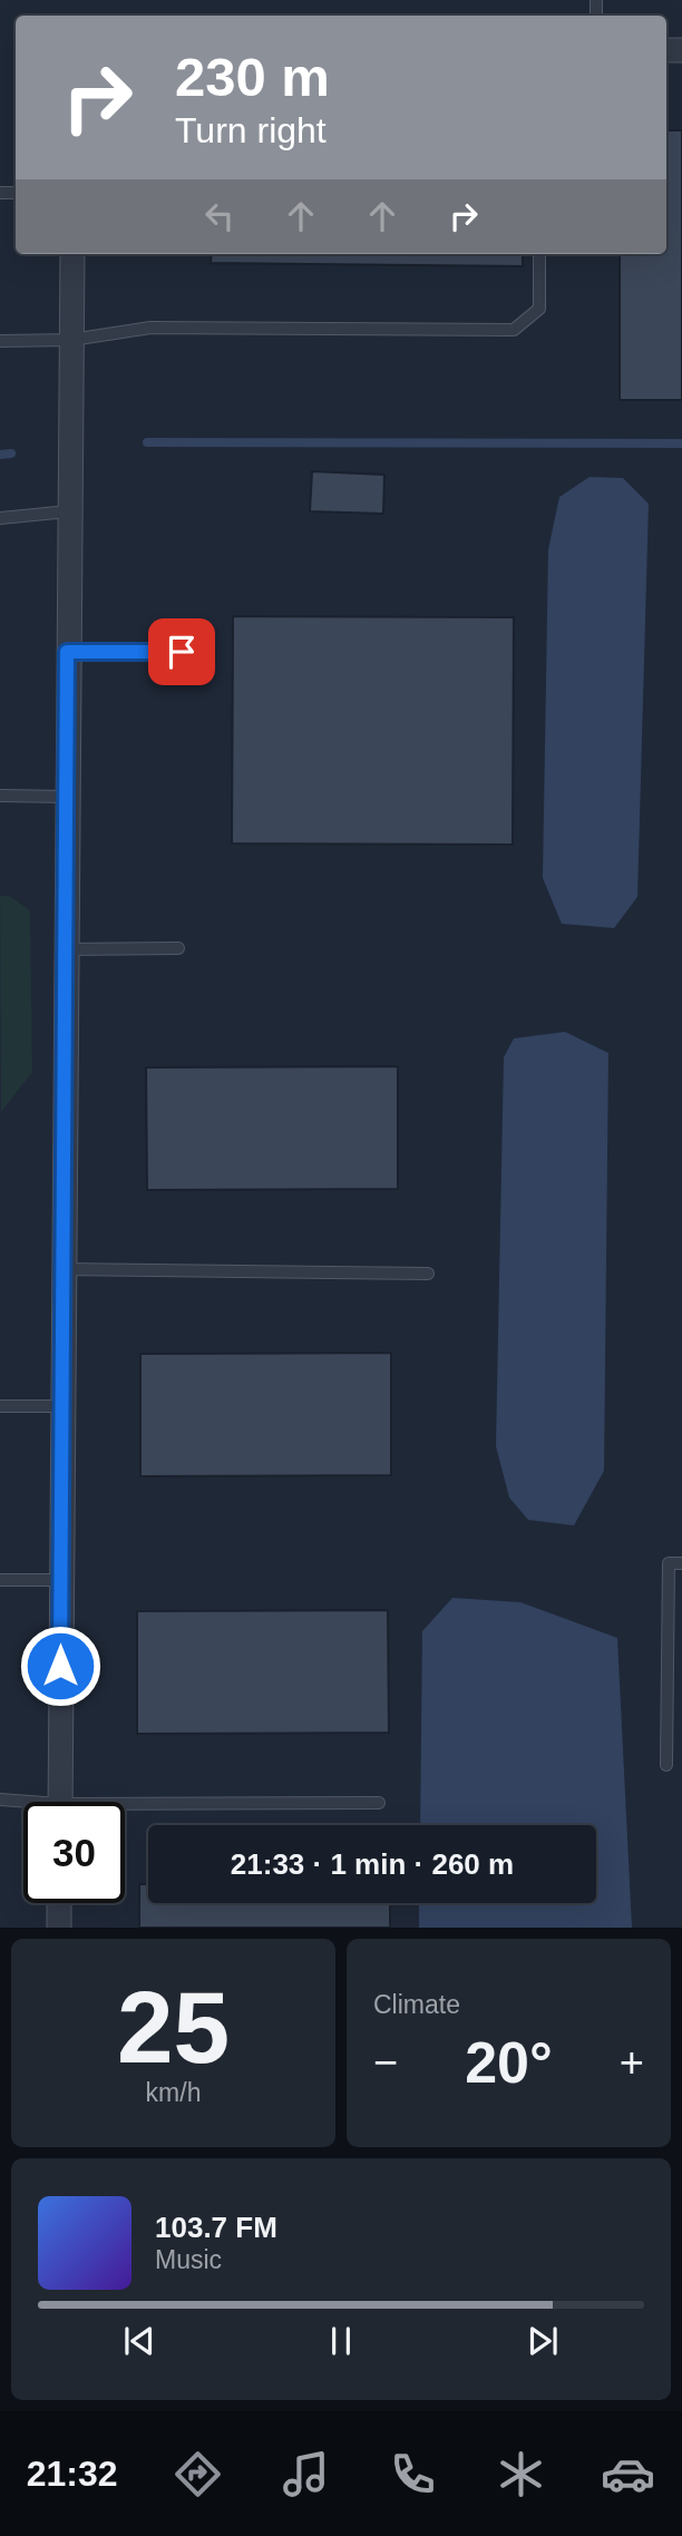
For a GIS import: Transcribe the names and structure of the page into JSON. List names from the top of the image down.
{
  "page": {
    "turn": ["230 m", "Turn right"],
    "limit": "30",
    "trip": "21:33 · 1 min · 260 m",
    "tile": [
      ["25", "km/h"],
      "Climate"
    ],
    "heat": ["−", "20°", "+"],
    "song": ["103.7 FM", "Music"],
    "tabs": "21:32"
  }
}
